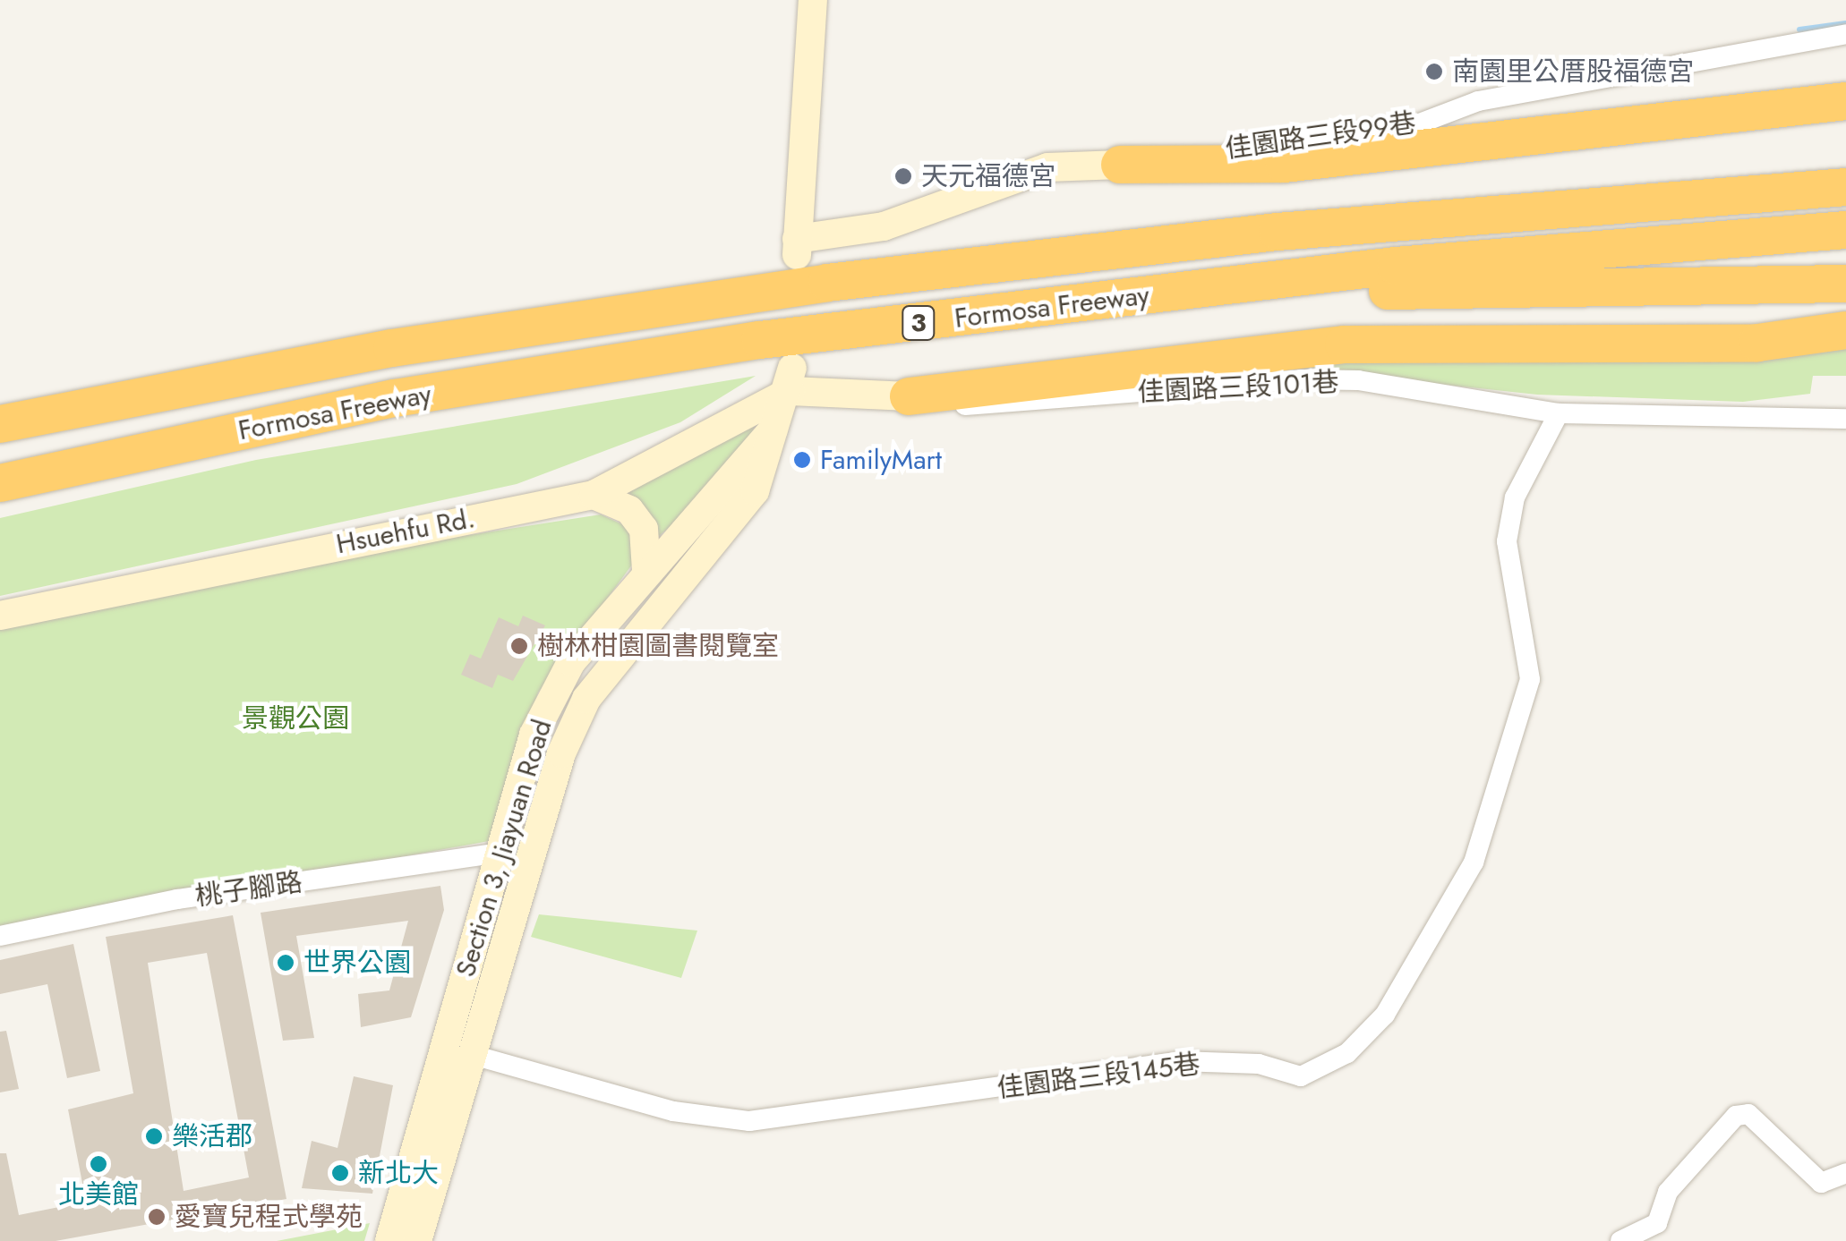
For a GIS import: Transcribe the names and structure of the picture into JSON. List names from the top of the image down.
{
  "streets": {
    "highway": ["Formosa Freeway", "3"],
    "street": [
      "佳園路三段99巷",
      "佳園路三段101巷",
      "Hsuehfu Rd.",
      "Section 3, Jiayuan Road",
      "桃子腳路",
      "佳園路三段145巷"
    ]
  },
  "crossings": [
    ["佳園路三段101巷", "Hsuehfu Rd."],
    ["佳園路三段101巷", "Section 3, Jiayuan Road"],
    ["佳園路三段101巷", "佳園路三段145巷"],
    ["Hsuehfu Rd.", "Section 3, Jiayuan Road"],
    ["Section 3, Jiayuan Road", "桃子腳路"],
    ["Section 3, Jiayuan Road", "佳園路三段145巷"]
  ],
  "parks": ["景觀公園"],
  "places": [
    "南園里公厝股福德宮",
    "天元福德宮",
    "FamilyMart",
    "樹林柑園圖書閱覽室",
    "世界公園",
    "樂活郡",
    "北美館",
    "新北大",
    "愛寶兒程式學苑"
  ]
}
